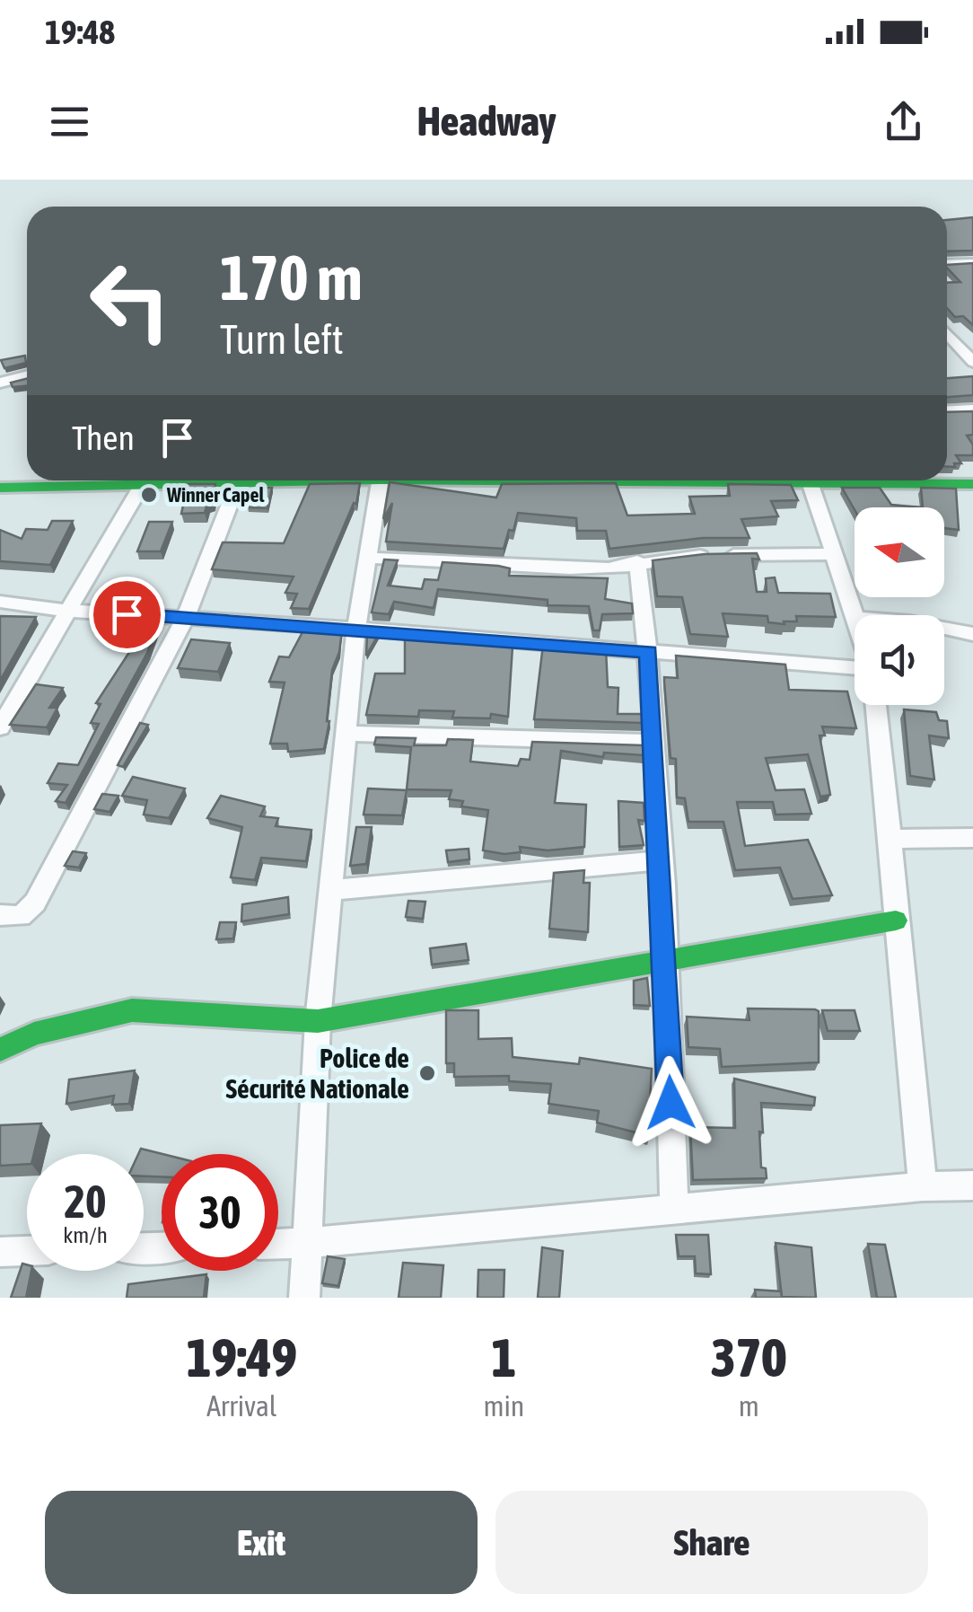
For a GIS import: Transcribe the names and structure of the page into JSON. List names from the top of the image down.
{
  "places": ["Winner Capel", "Police de Sécurité Nationale"],
  "north": "left",
  "page": {
    "status": "19:48",
    "header": "Headway",
    "turn": ["170 m", "Turn left"],
    "then": "Then",
    "speed": "20 km/h",
    "limit": "30",
    "eta": [
      "19:49",
      "Arrival",
      "1",
      "min",
      "370",
      "m"
    ],
    "buttons": ["Exit", "Share"]
  }
}
